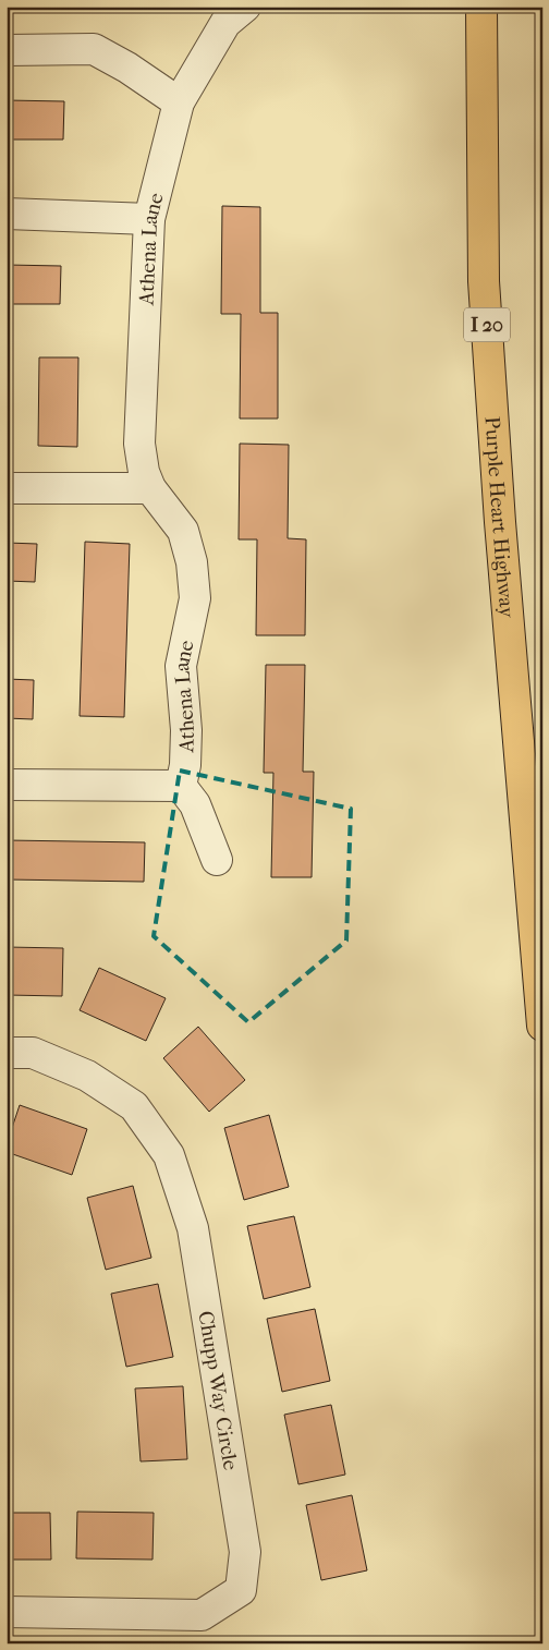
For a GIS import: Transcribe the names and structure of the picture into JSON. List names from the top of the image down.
{
  "streets": {
    "highway": ["I 20", "Purple Heart Highway"],
    "street": ["Athena Lane", "Chupp Way Circle"]
  }
}
